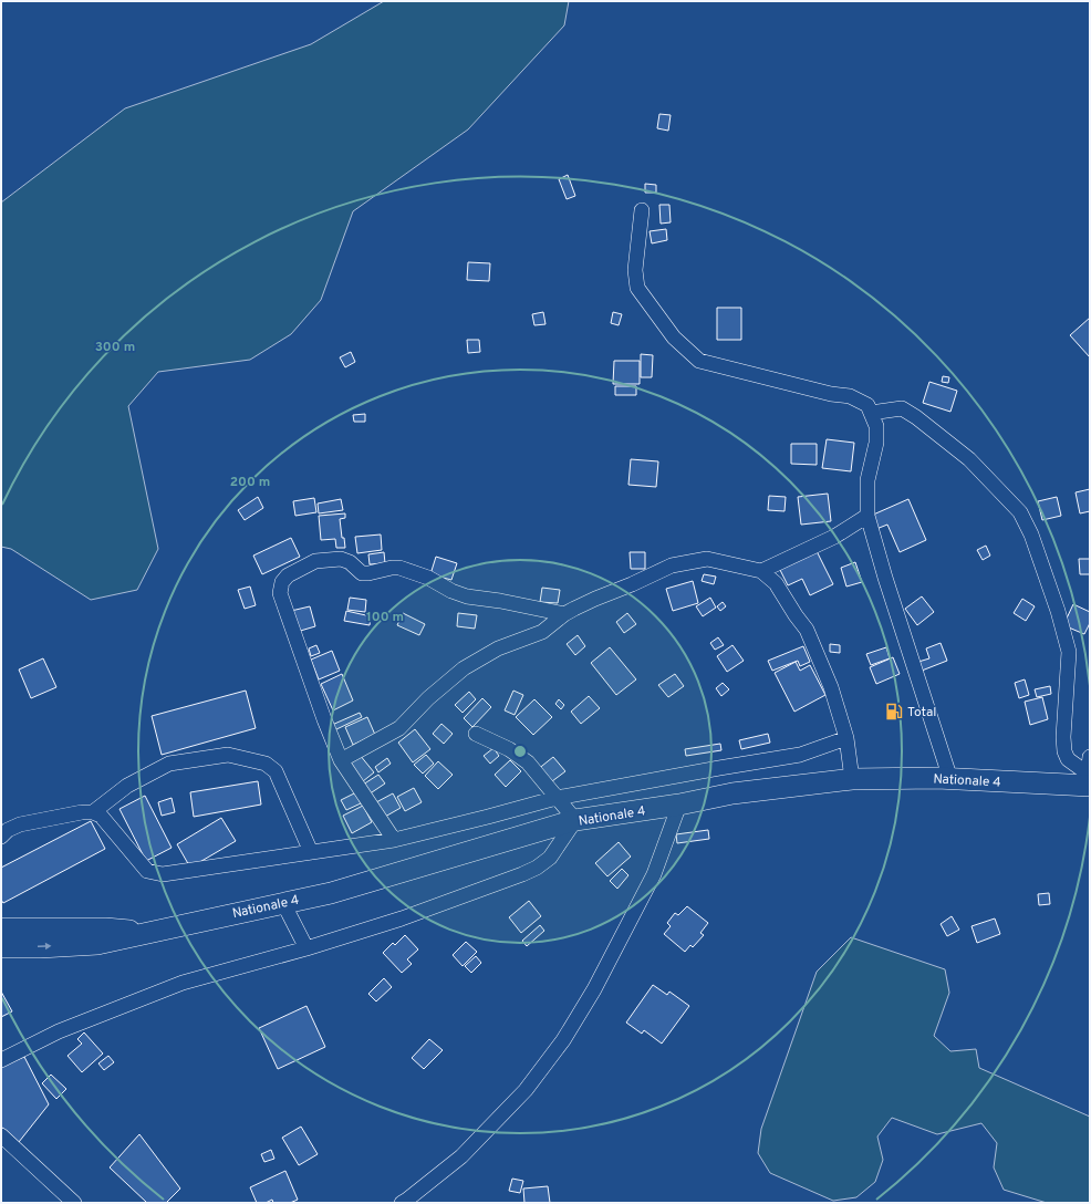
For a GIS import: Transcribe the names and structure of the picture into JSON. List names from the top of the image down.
{
  "streets": {
    "highway": ["Nationale 4"]
  },
  "places": {
    "fuel station": ["Total"]
  },
  "rings": ["300 m", "200 m", "100 m"]
}
